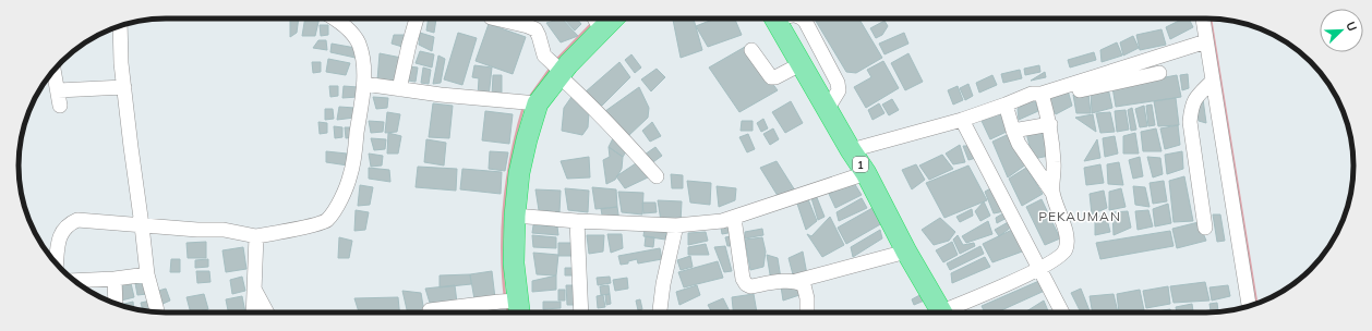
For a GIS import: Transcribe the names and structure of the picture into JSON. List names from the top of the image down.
{
  "streets": {
    "highway": ["1"]
  },
  "districts": ["PEKAUMAN"],
  "north": "top right"
}
